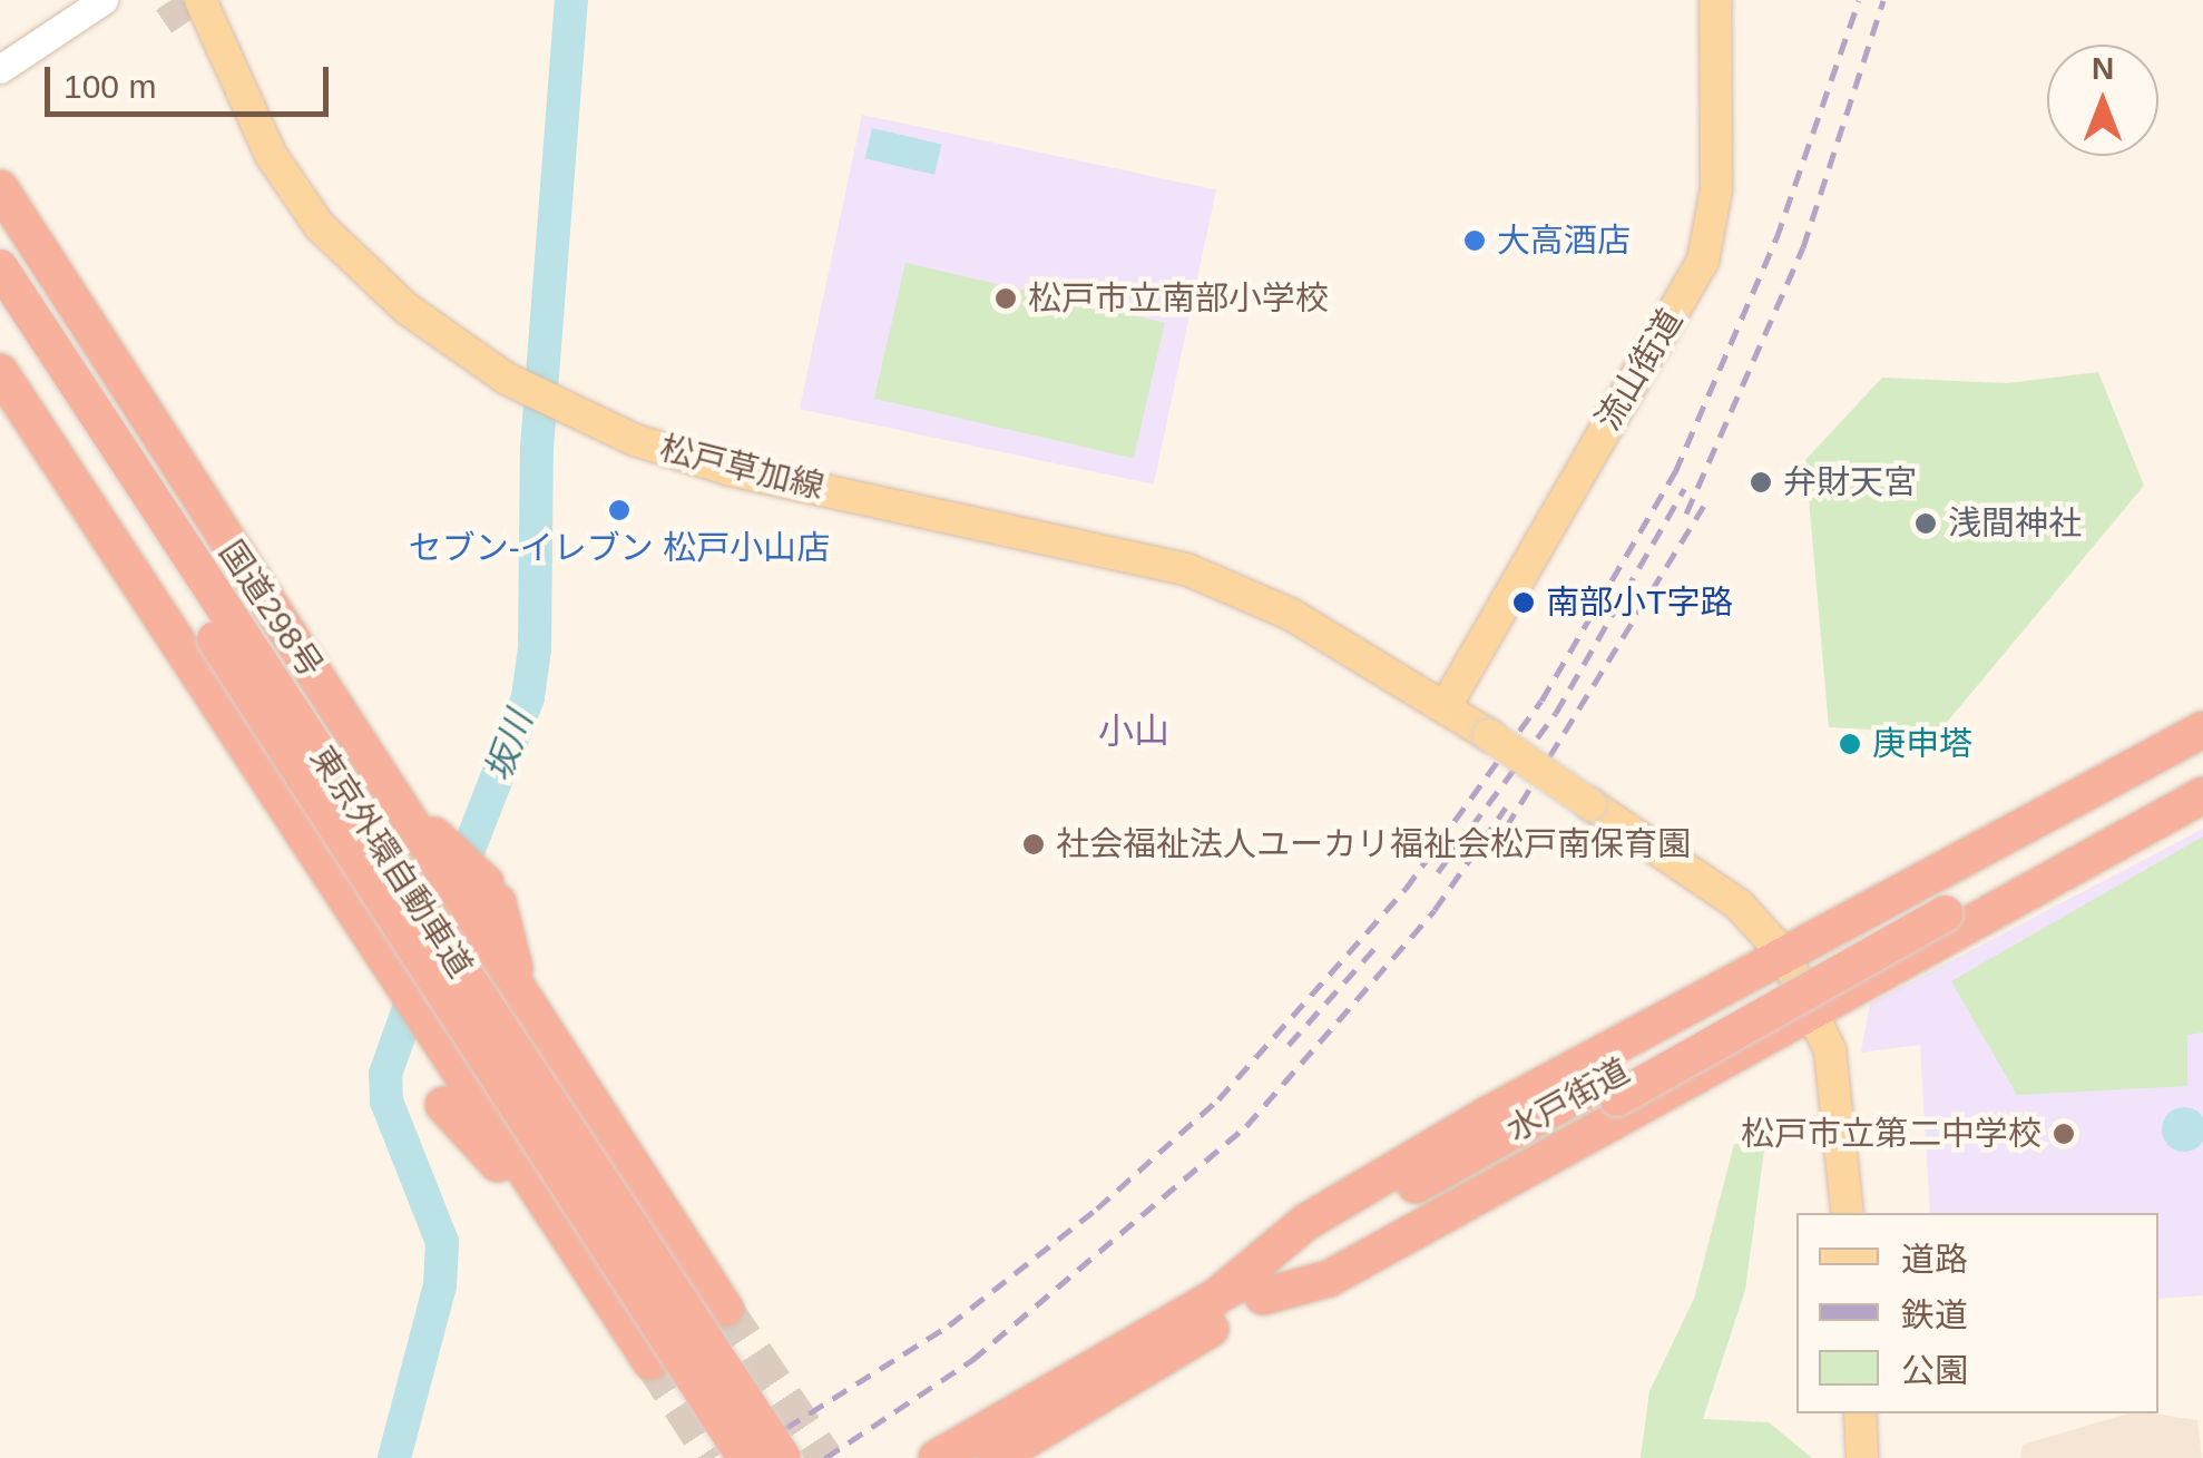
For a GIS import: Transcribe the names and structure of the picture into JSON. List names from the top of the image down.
{
  "streets": {
    "highway": ["国道298号", "東京外環自動車道", "水戸街道"],
    "main road": ["流山街道", "松戸草加線"]
  },
  "crossings": [
    ["流山街道", "松戸草加線"]
  ],
  "districts": ["小山"],
  "water": ["坂川"],
  "places": [
    "大高酒店",
    "松戸市立南部小学校",
    "弁財天宮",
    "セブン-イレブン 松戸小山店",
    "浅間神社",
    "南部小T字路",
    "庚申塔",
    "社会福祉法人ユーカリ福祉会松戸南保育園",
    "松戸市立第二中学校"
  ],
  "legend": ["道路", "鉄道", "公園"],
  "scale_bar": "100 m",
  "north": "top"
}
